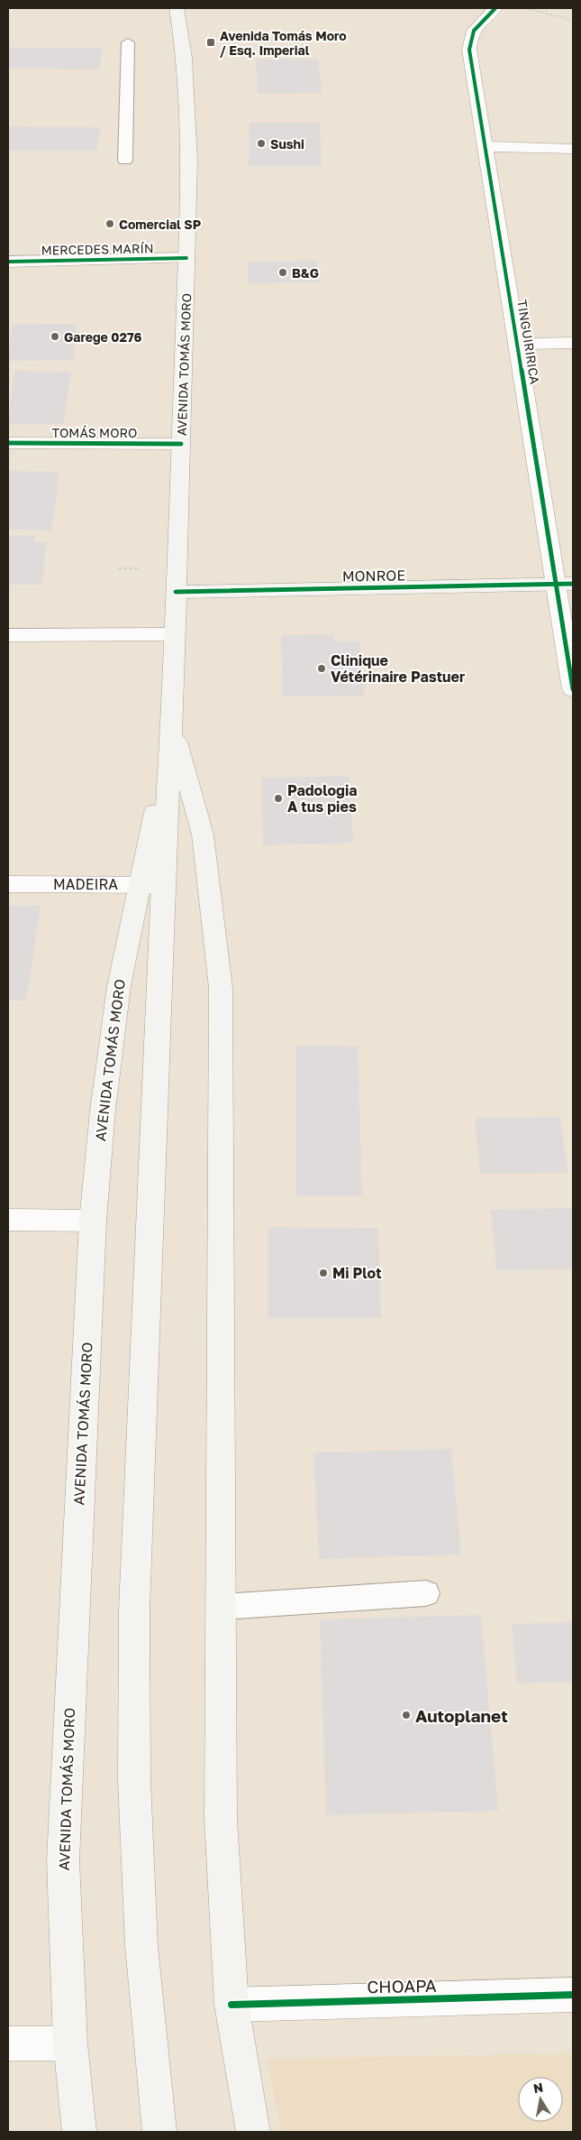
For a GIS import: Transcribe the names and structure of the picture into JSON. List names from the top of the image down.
{
  "streets": {
    "main road": ["AVENIDA TOMÁS MORO", "MONROE"],
    "street": [
      "MERCEDES MARÍN",
      "TINGUIRIRICA",
      "TOMÁS MORO",
      "MADEIRA",
      "CHOAPA"
    ]
  },
  "crossings": [
    ["MERCEDES MARÍN", "AVENIDA TOMÁS MORO"],
    ["TINGUIRIRICA", "MONROE"],
    ["AVENIDA TOMÁS MORO", "TOMÁS MORO"],
    ["AVENIDA TOMÁS MORO", "MONROE"],
    ["AVENIDA TOMÁS MORO", "MADEIRA"],
    ["AVENIDA TOMÁS MORO", "CHOAPA"]
  ],
  "places": {
    "transit": ["Avenida Tomás Moro / Esq. Imperial"],
    "other": [
      "Sushi",
      "Comercial SP",
      "B&G",
      "Garege 0276",
      "Clinique Vétérinaire Pastuer",
      "Padologia A tus pies",
      "Mi Plot",
      "Autoplanet"
    ]
  },
  "north": "top"
}
